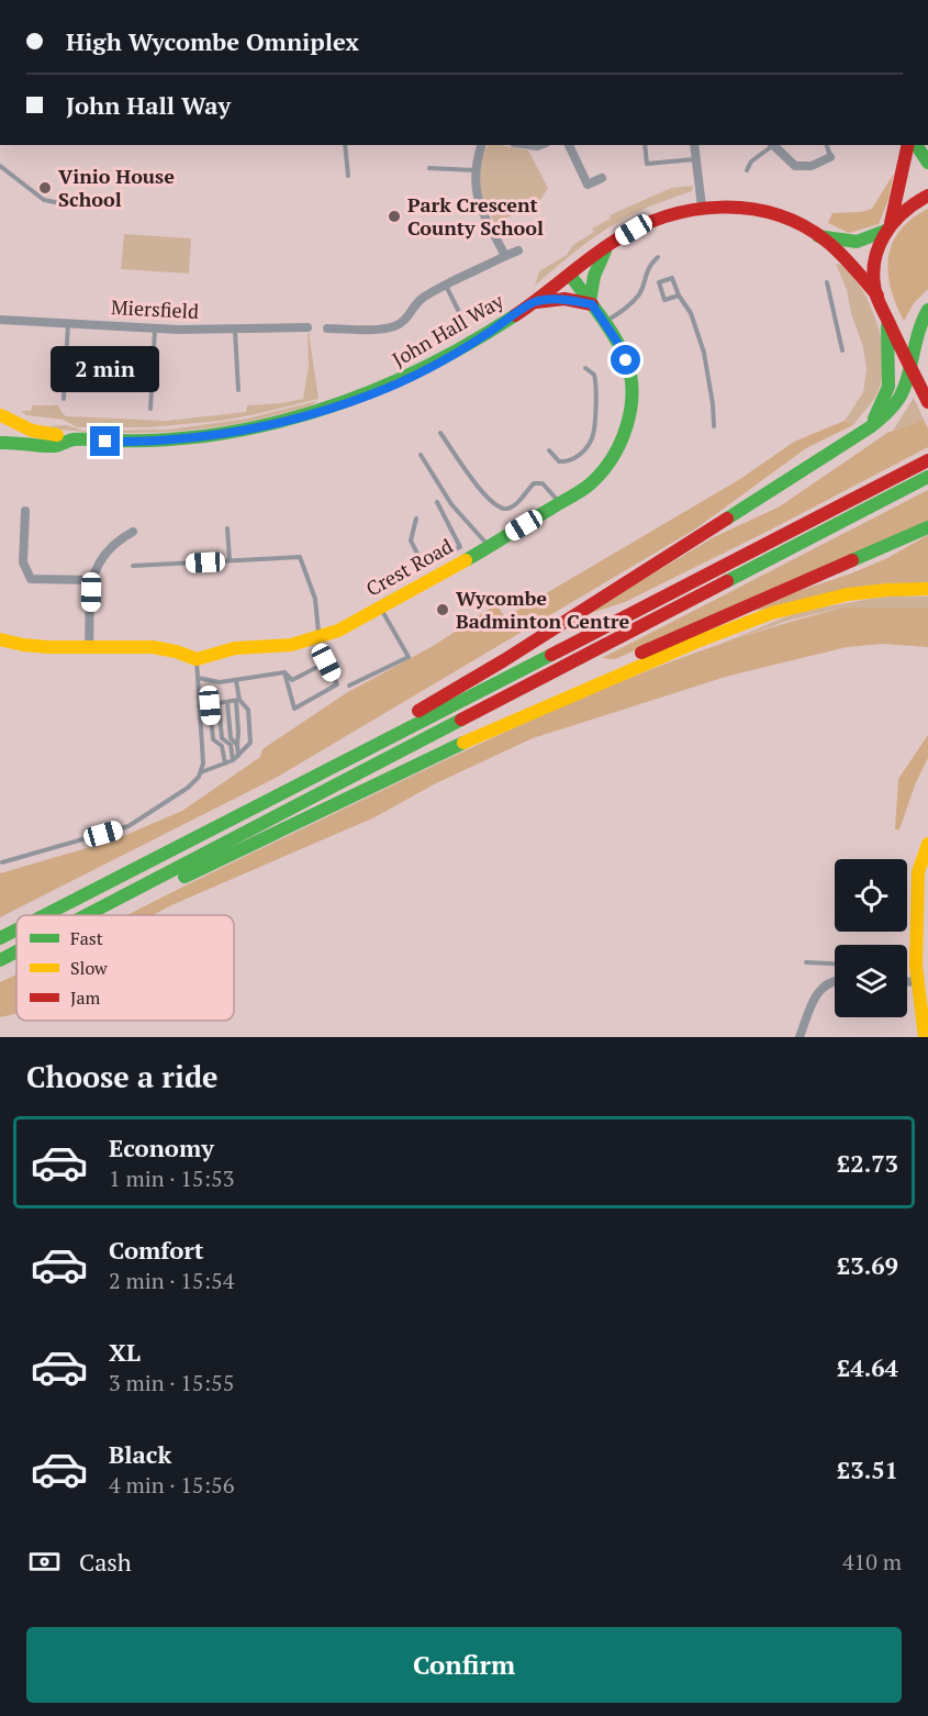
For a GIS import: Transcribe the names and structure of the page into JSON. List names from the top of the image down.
{
  "streets": {
    "main road": ["John Hall Way", "Crest Road"],
    "street": ["Miersfield"]
  },
  "crossings": [
    ["John Hall Way", "Crest Road"]
  ],
  "places": ["Vinio House School", "Park Crescent County School", "Wycombe Badminton Centre"],
  "legend": ["Fast", "Slow", "Jam"],
  "page": {
    "banner": ["High Wycombe Omniplex", "John Hall Way"],
    "bubble": "2 min",
    "heading": "Choose a ride",
    "list": [
      {
        "name": "Economy",
        "note": "1 min · 15:53",
        "value": "£2.73"
      },
      {
        "name": "Comfort",
        "note": "2 min · 15:54",
        "value": "£3.69"
      },
      {
        "name": "XL",
        "note": "3 min · 15:55",
        "value": "£4.64"
      },
      {
        "name": "Black",
        "note": "4 min · 15:56",
        "value": "£3.51"
      }
    ],
    "pay": ["Cash", "410 m"],
    "buttons": "Confirm"
  }
}
